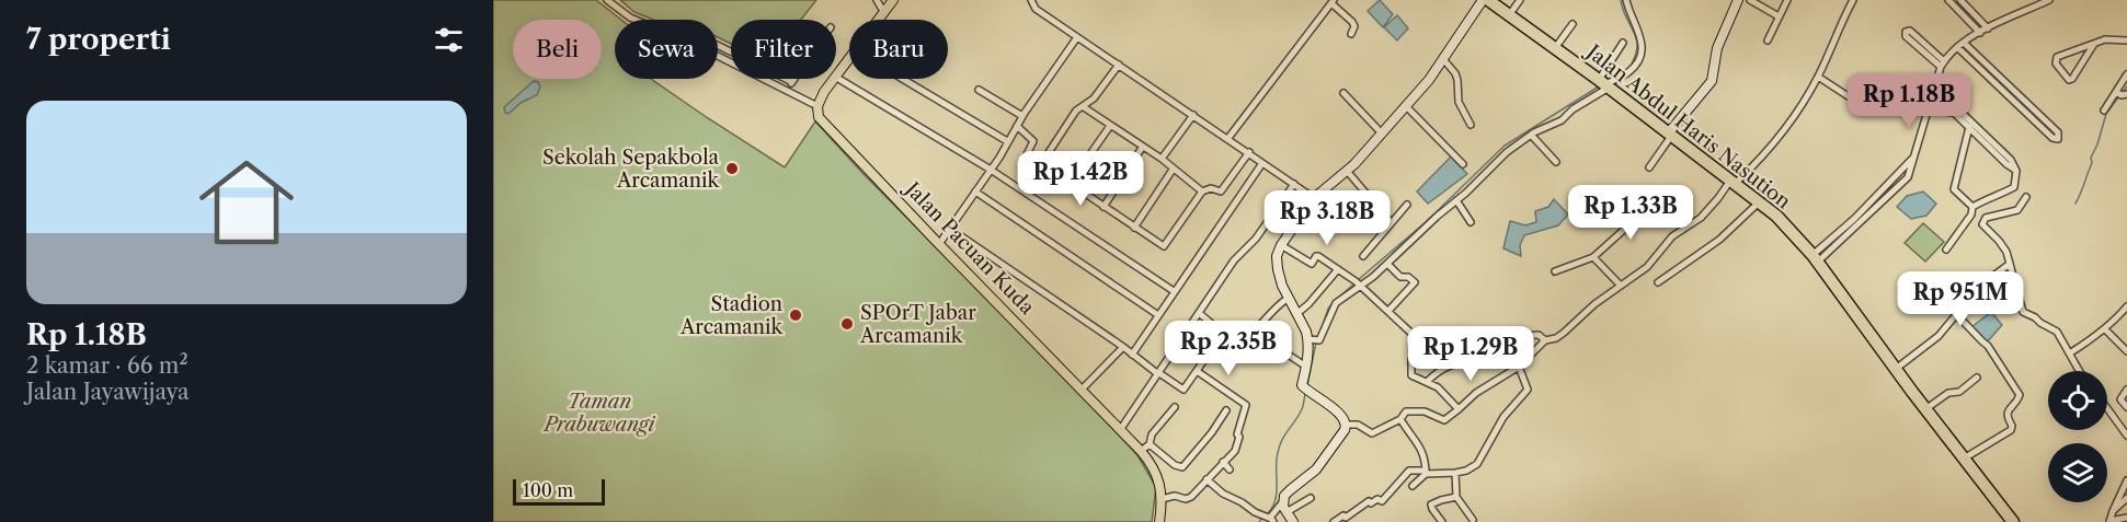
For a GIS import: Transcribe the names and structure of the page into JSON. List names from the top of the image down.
{
  "streets": {
    "highway": ["Jalan Abdul Haris Nasution"],
    "main road": ["Jalan Pacuan Kuda"]
  },
  "parks": ["Taman Prabuwangi"],
  "places": ["Sekolah Sepakbola Arcamanik", "Stadion Arcamanik", "SPOrT Jabar Arcamanik"],
  "scale_bar": "100 m",
  "page": {
    "heading": "7 properti",
    "chip": [
      "Beli",
      "Sewa",
      "Filter",
      "Baru"
    ],
    "price": [
      "Rp 1.18B",
      "Rp 1.42B",
      "Rp 1.33B",
      "Rp 3.18B",
      "Rp 951M",
      "Rp 2.35B",
      "Rp 1.29B"
    ],
    "list": [
      {
        "name": "Rp 1.18B",
        "note": "2 kamar · 66 m² · Jalan Jayawijaya"
      }
    ],
    "scale": "100 m"
  }
}
